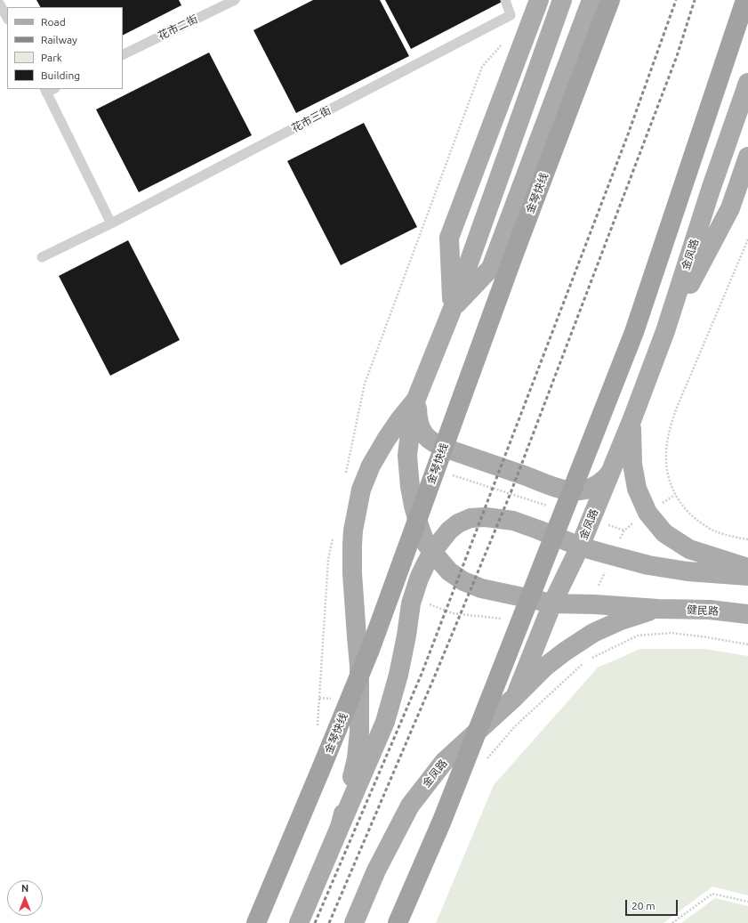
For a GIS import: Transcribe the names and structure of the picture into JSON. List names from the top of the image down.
{
  "streets": {
    "highway": ["金琴快线"],
    "main road": ["金凤路", "健民路"],
    "lane": ["花市二街", "花市三街"]
  },
  "crossings": [
    ["金凤路", "健民路"]
  ],
  "legend": [
    "Road",
    "Railway",
    "Park",
    "Building"
  ],
  "scale_bar": "20 m",
  "north": "top"
}
